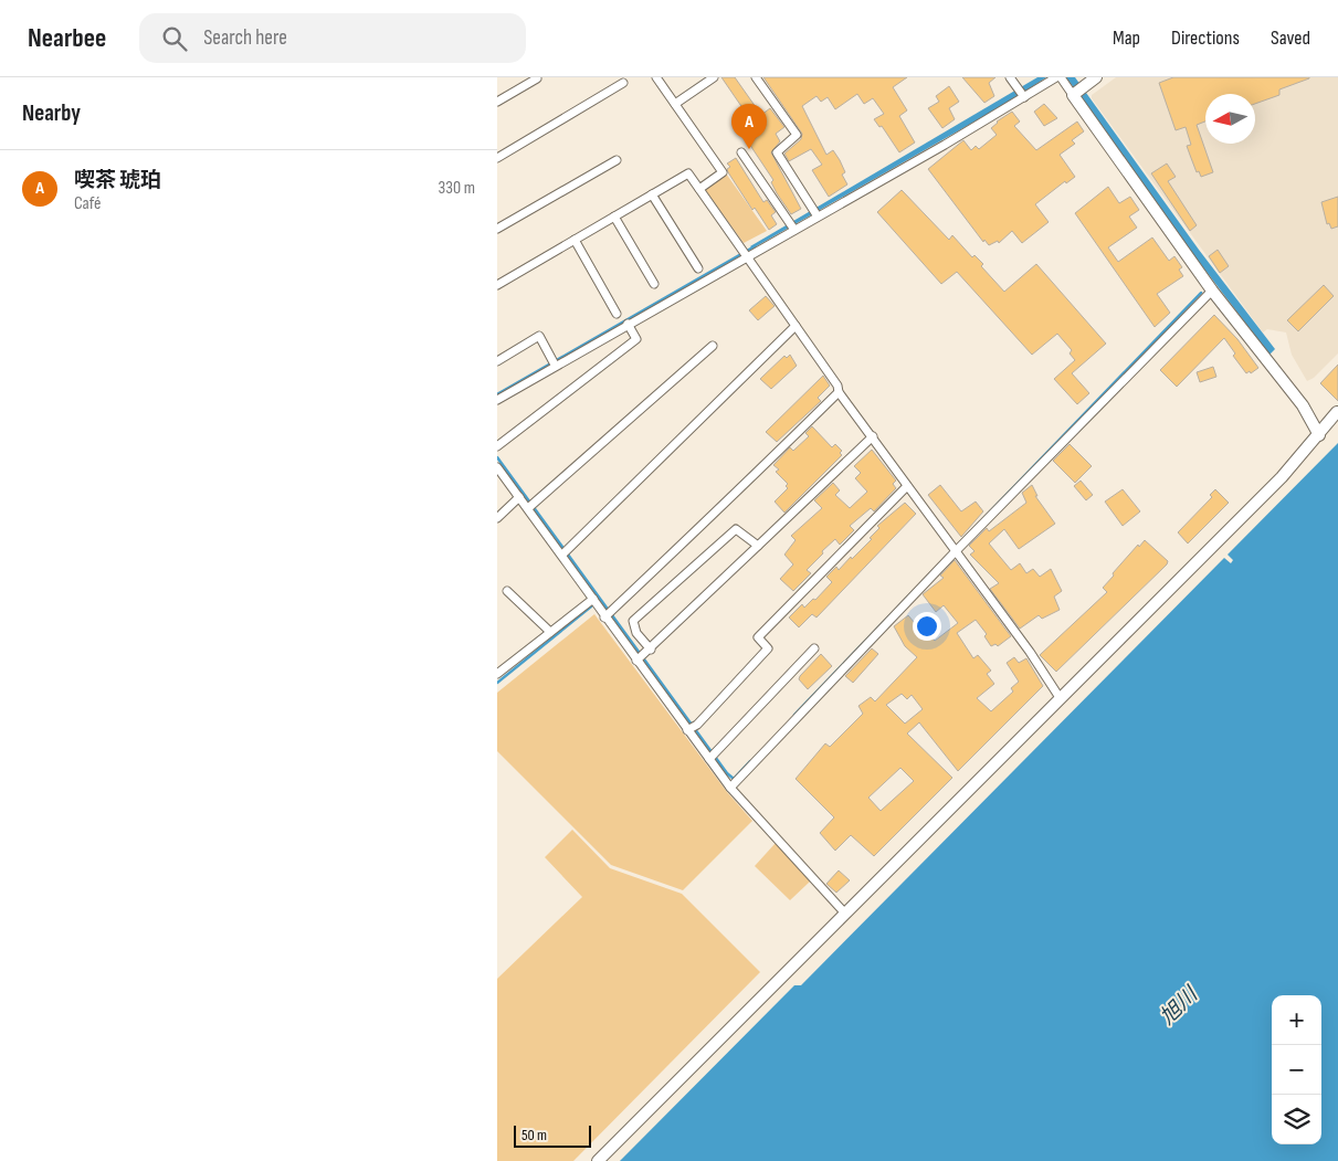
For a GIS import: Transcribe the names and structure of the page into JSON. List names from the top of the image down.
{
  "water": ["旭川"],
  "scale_bar": "50 m",
  "north": "left",
  "page": {
    "header": "Nearbee",
    "search": "Search here",
    "nav": ["Map", "Directions", "Saved"],
    "heading": "Nearby",
    "pins": "A",
    "list": [
      {
        "mark": "A",
        "name": "喫茶 琥珀",
        "note": "Café",
        "value": "330 m"
      }
    ],
    "map_buttons": ["+", "−"],
    "scale": "50 m"
  }
}
